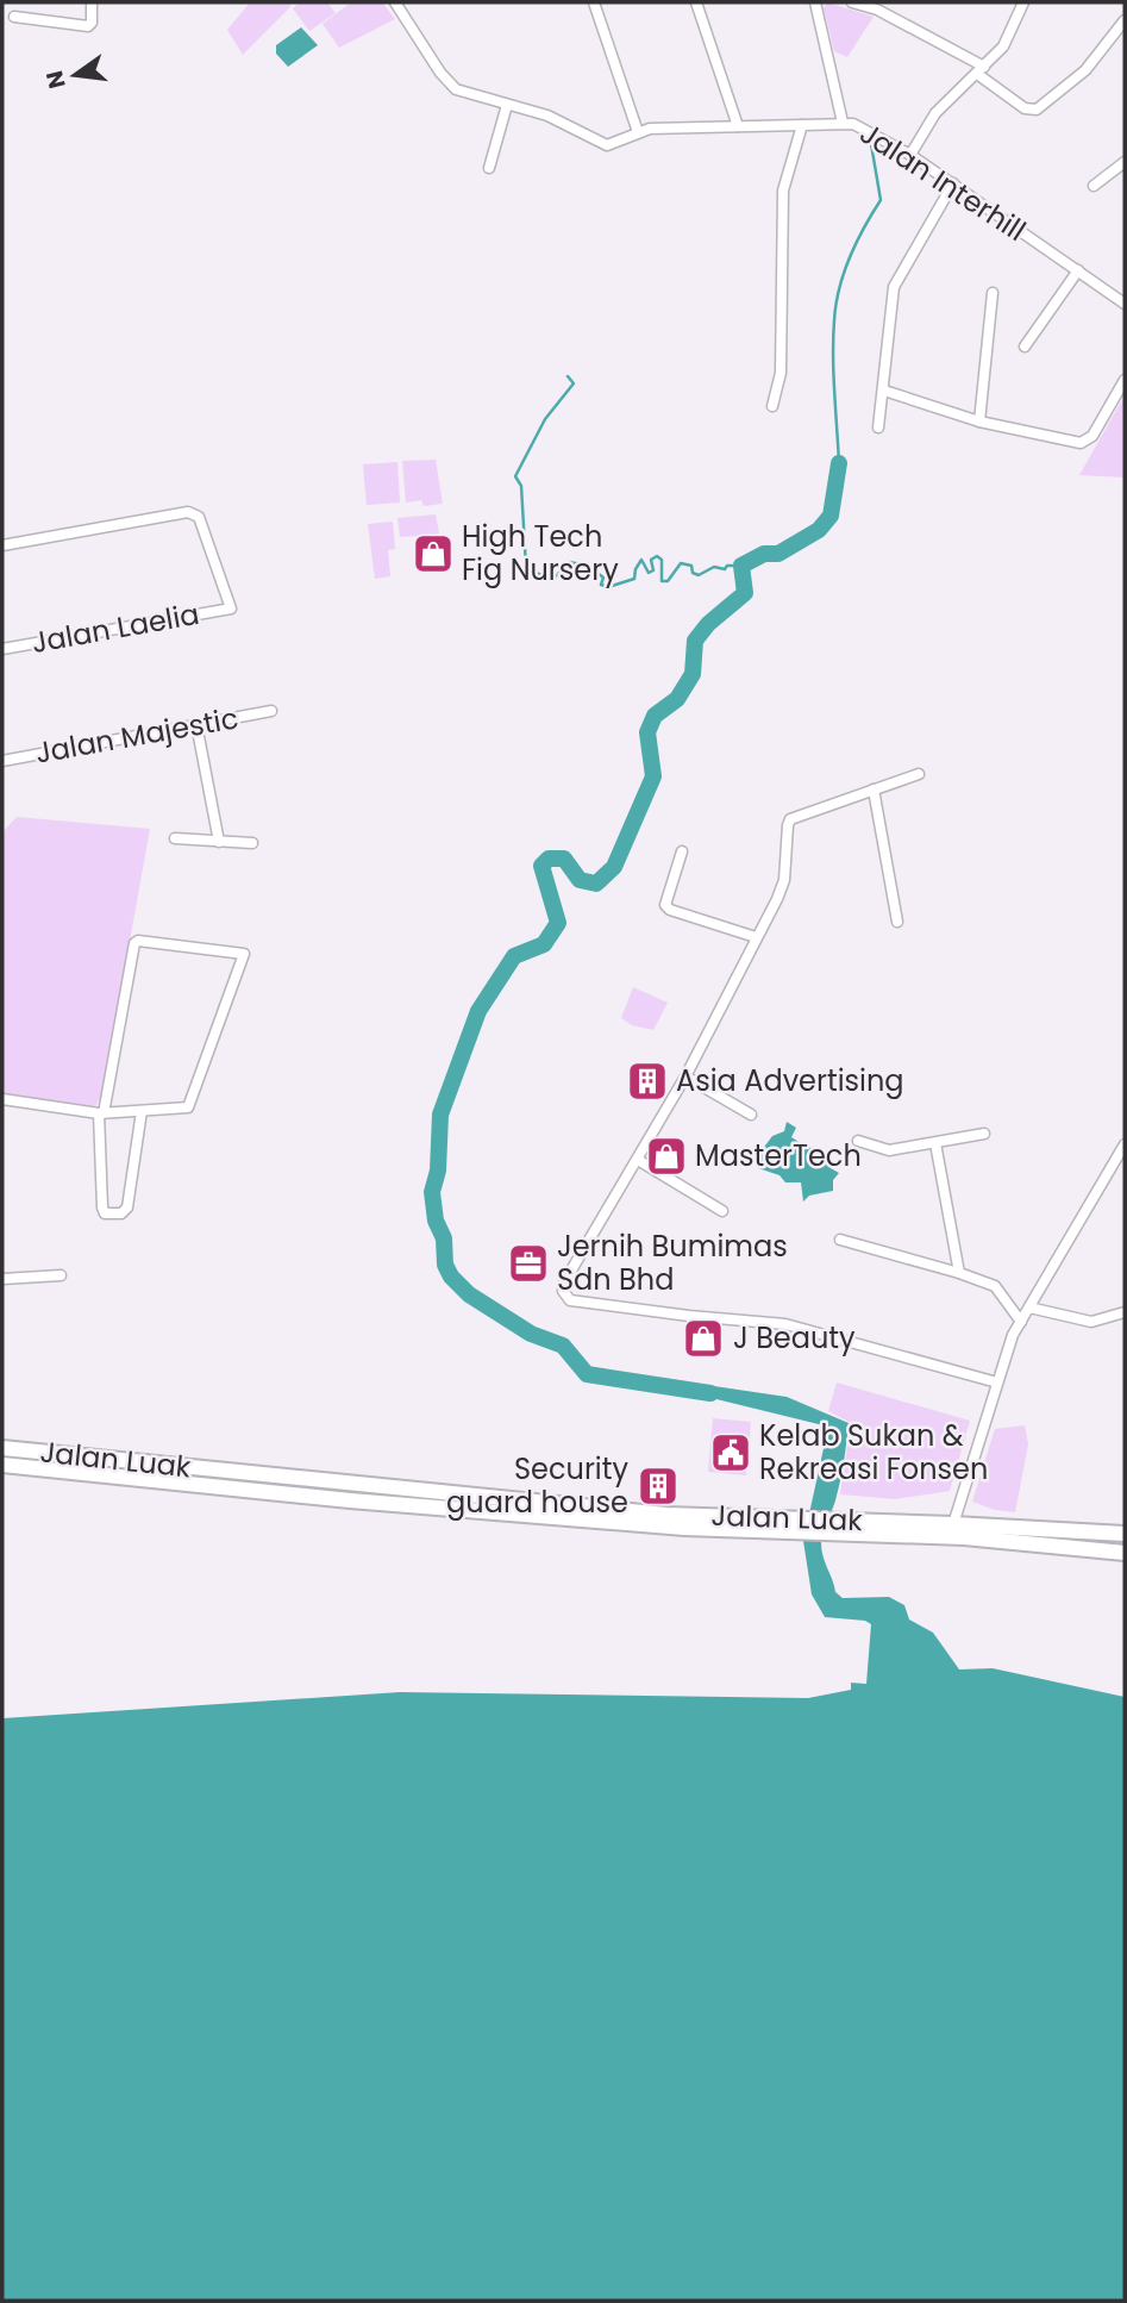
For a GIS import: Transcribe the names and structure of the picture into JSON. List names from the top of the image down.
{
  "streets": {
    "main road": ["Jalan Luak"],
    "street": ["Jalan Interhill", "Jalan Laelia", "Jalan Majestic"]
  },
  "places": {
    "shop": ["High Tech Fig Nursery", "MasterTech", "J Beauty"],
    "building": ["Asia Advertising", "Security guard house"],
    "office": ["Jernih Bumimas Sdn Bhd"],
    "public building": ["Kelab Sukan & Rekreasi Fonsen"]
  },
  "north": "left"
}
